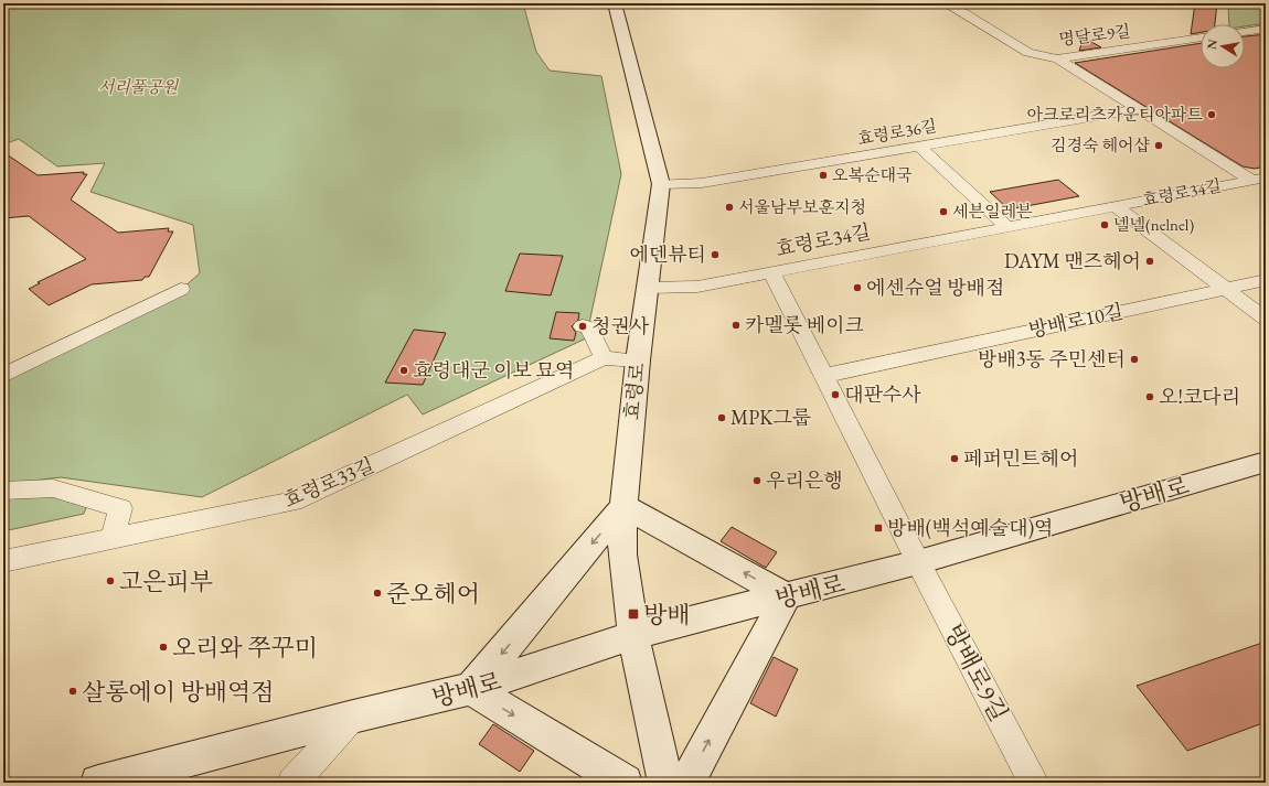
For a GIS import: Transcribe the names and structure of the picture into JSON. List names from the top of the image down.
{
  "streets": {
    "main road": ["효령로", "방배로"],
    "street": [
      "명달로9길",
      "효령로36길",
      "효령로34길",
      "방배로10길",
      "효령로33길",
      "방배로9길"
    ]
  },
  "crossings": [
    ["명달로9길", "효령로34길"],
    ["효령로36길", "효령로34길"],
    ["효령로36길", "효령로"],
    ["효령로34길", "효령로"],
    ["효령로", "효령로33길"],
    ["효령로", "방배로"],
    ["방배로", "방배로9길"]
  ],
  "parks": ["서리풀공원"],
  "places": {
    "other": [
      "아크로리츠카운티아파트",
      "김경숙 헤어샵",
      "오복순대국",
      "서울남부보훈지청",
      "세븐일레븐",
      "넬넬(nelnel)",
      "에덴뷰티",
      "DAYM 맨즈헤어",
      "에센슈얼 방배점",
      "카멜롯 베이크",
      "청권사",
      "방배3동 주민센터",
      "효령대군 이보 묘역",
      "대판수사",
      "오!코다리",
      "MPK그룹",
      "페퍼민트헤어",
      "우리은행",
      "고은피부",
      "준오헤어",
      "오리와 쭈꾸미",
      "살롱에이 방배역점"
    ],
    "transit": ["방배(백석예술대)역", "방배"]
  },
  "north": "left"
}
